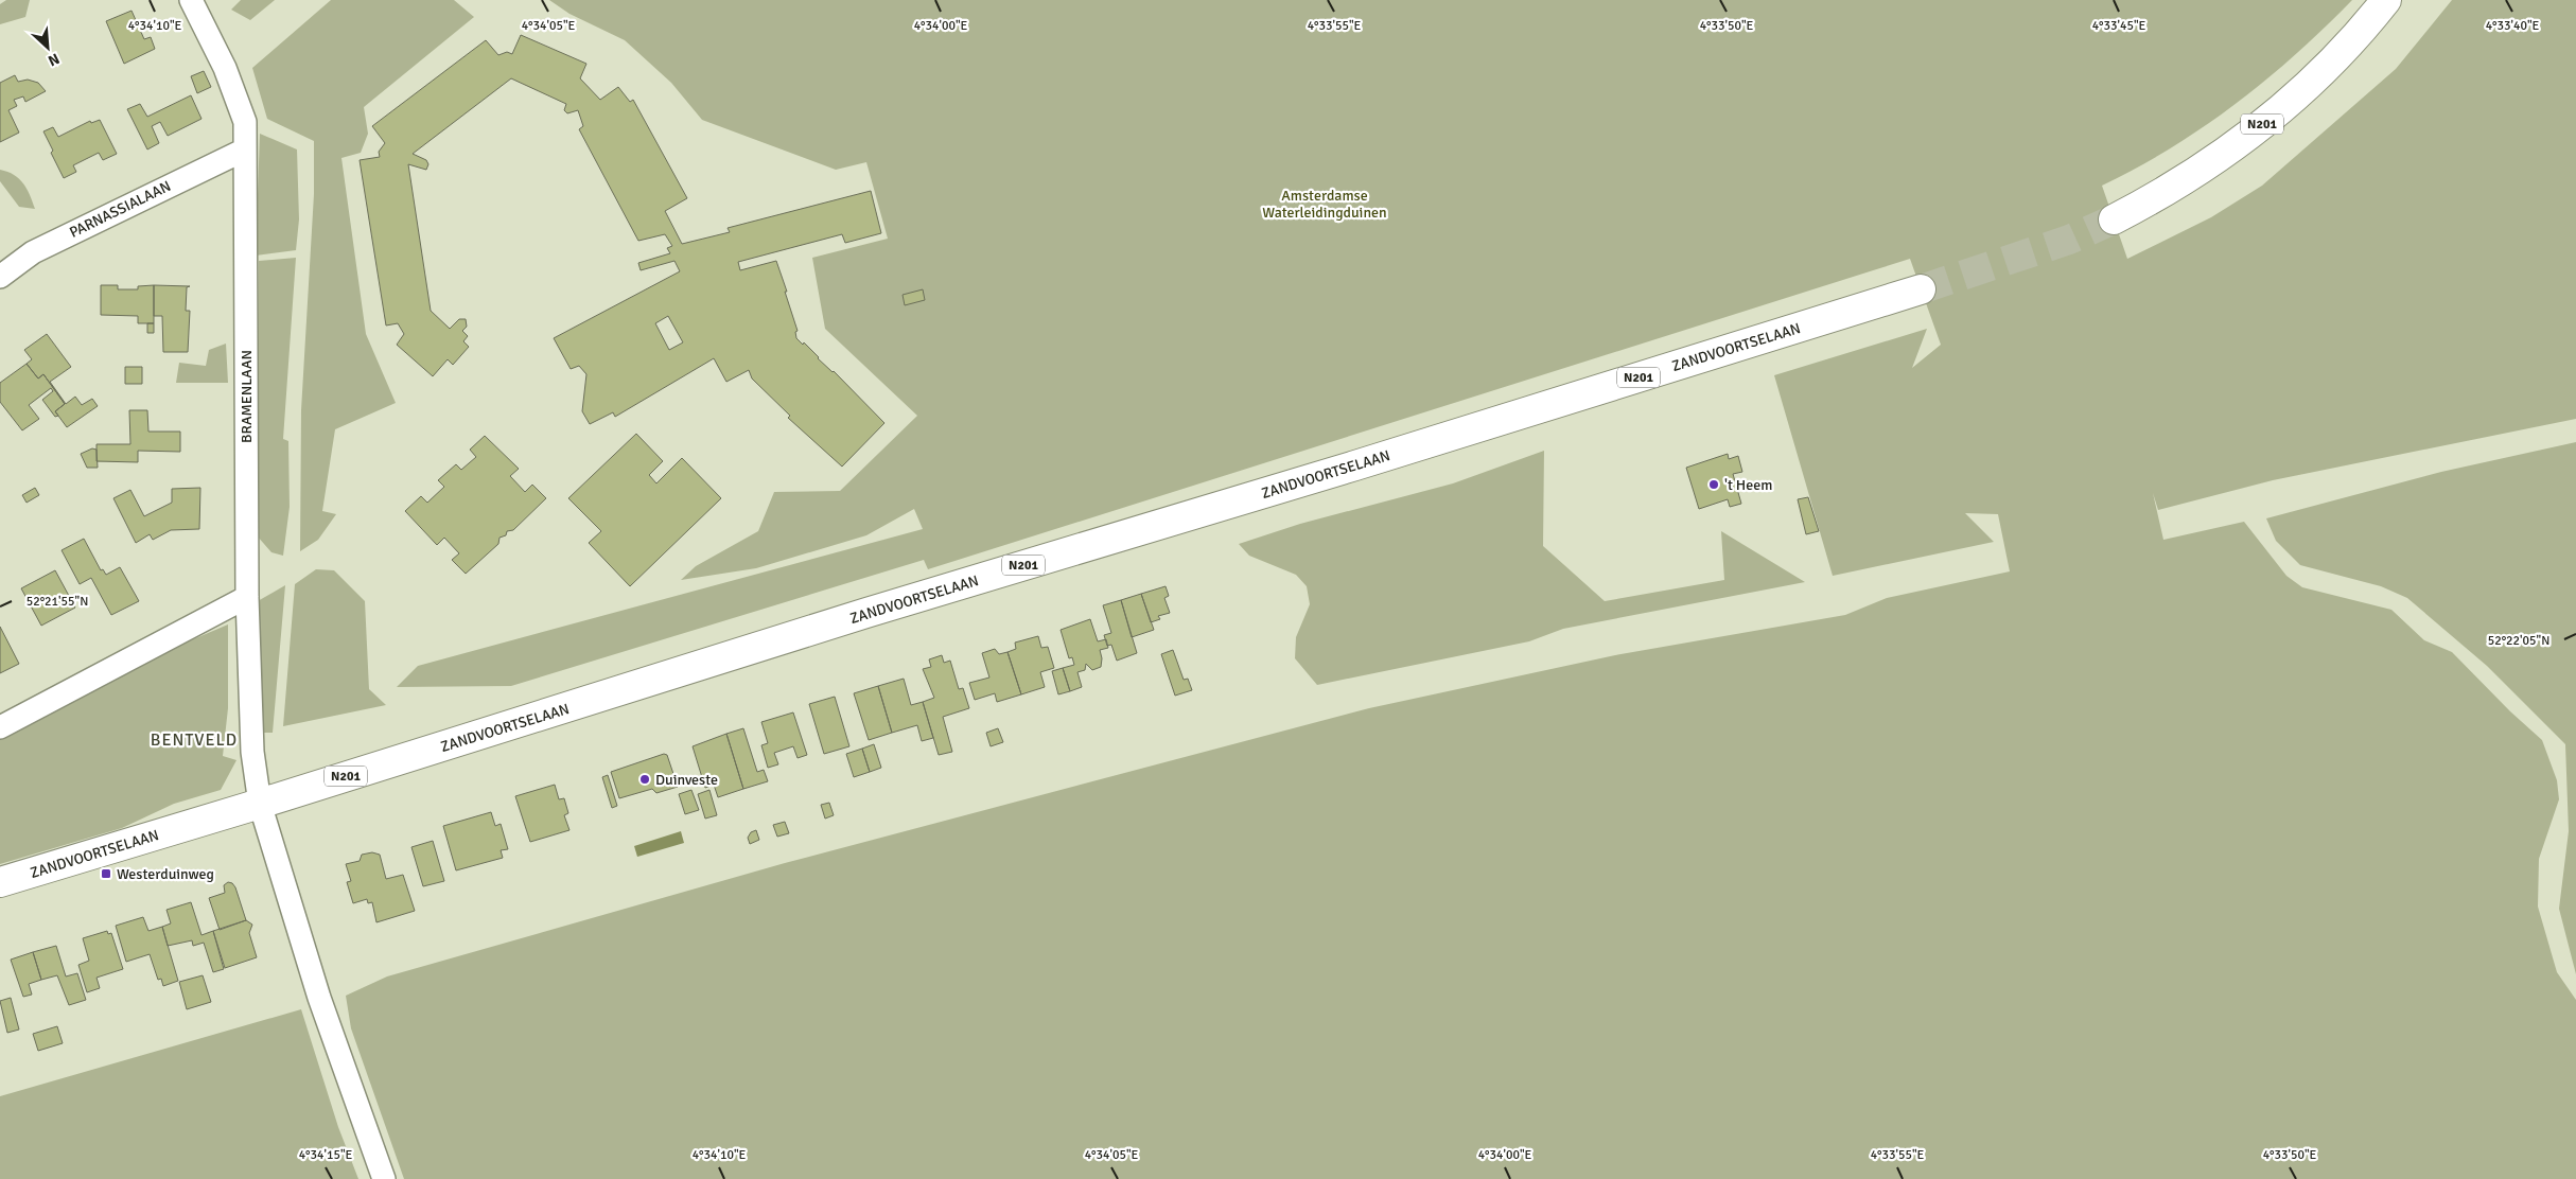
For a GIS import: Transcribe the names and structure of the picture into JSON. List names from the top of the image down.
{
  "streets": {
    "main road": ["N201", "ZANDVOORTSELAAN"],
    "street": ["PARNASSIALAAN", "BRAMENLAAN"]
  },
  "crossings": [
    ["PARNASSIALAAN", "BRAMENLAAN"],
    ["ZANDVOORTSELAAN", "BRAMENLAAN"]
  ],
  "districts": ["BENTVELD"],
  "parks": ["Amsterdamse Waterleidingduinen"],
  "places": {
    "other": ["'t Heem", "Duinveste"],
    "transit": ["Westerduinweg"]
  },
  "north": "bottom right",
  "coordinates": [
    "4°33'40\"E",
    "4°34'10\"E",
    "4°34'05\"E",
    "4°34'00\"E",
    "4°33'55\"E",
    "4°33'50\"E",
    "4°33'45\"E",
    "52°21'55\"N",
    "52°22'05\"N",
    "4°34'15\"E"
  ]
}
